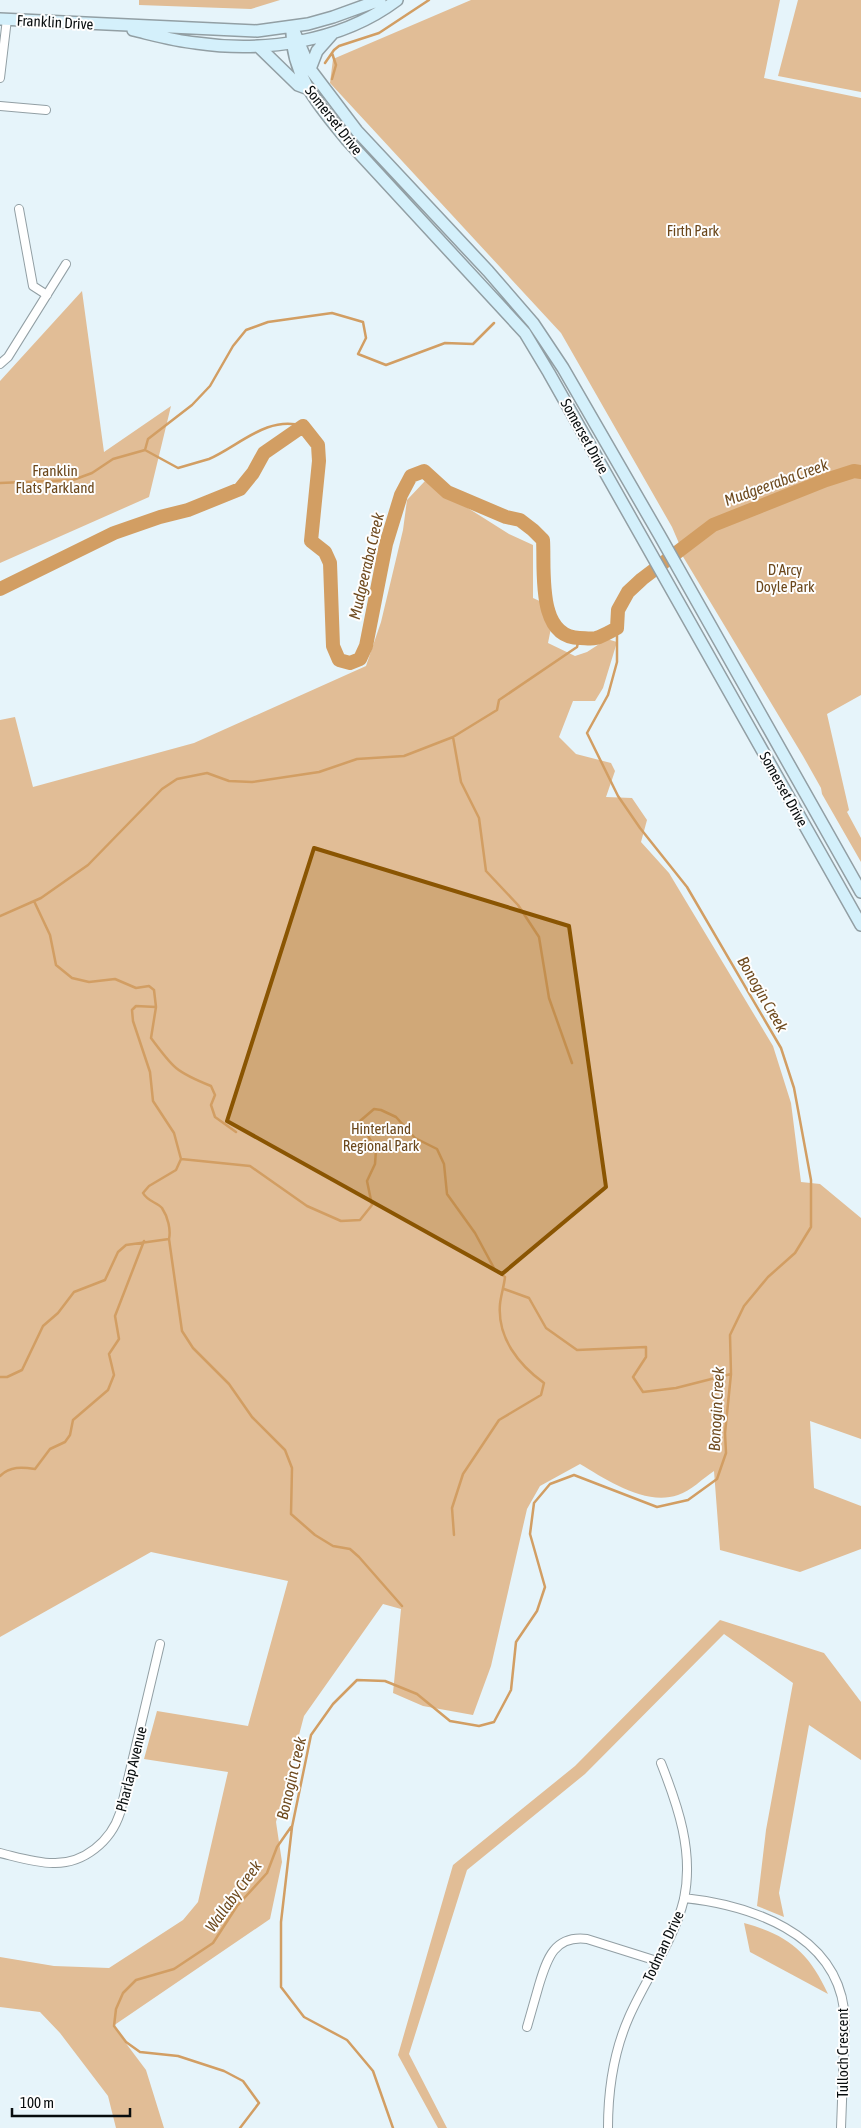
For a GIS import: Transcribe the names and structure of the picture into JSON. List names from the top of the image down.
{
  "streets": {
    "main road": ["Franklin Drive", "Somerset Drive"],
    "street": ["Pharlap Avenue", "Todman Drive", "Tulloch Crescent"]
  },
  "crossings": [
    ["Todman Drive", "Tulloch Crescent"]
  ],
  "water": ["Mudgeeraba Creek", "Bonogin Creek", "Wallaby Creek"],
  "parks": [
    "Firth Park",
    "Franklin Flats Parkland",
    "D'Arcy Doyle Park",
    "Hinterland Regional Park"
  ],
  "scale_bar": "100 m"
}
